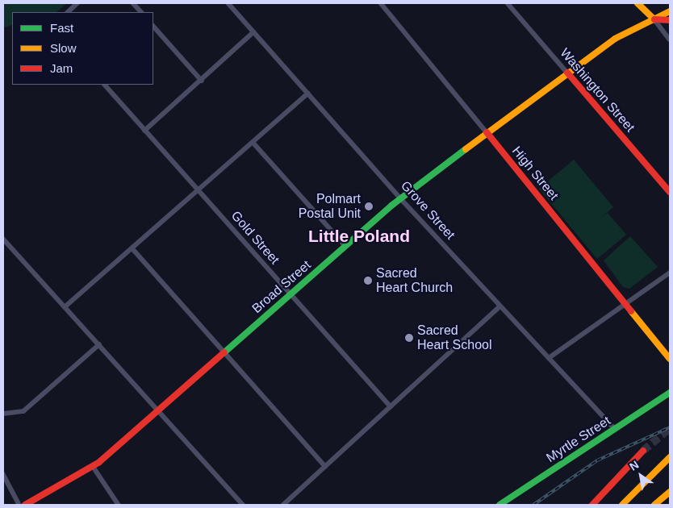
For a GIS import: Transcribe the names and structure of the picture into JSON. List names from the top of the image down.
{
  "streets": {
    "main road": [
      "Washington Street",
      "High Street",
      "Broad Street",
      "Myrtle Street"
    ],
    "street": ["Grove Street", "Gold Street"]
  },
  "crossings": [
    ["Washington Street", "Broad Street"],
    ["High Street", "Broad Street"],
    ["Grove Street", "Broad Street"],
    ["Grove Street", "Myrtle Street"],
    ["Gold Street", "Broad Street"]
  ],
  "districts": ["Little Poland"],
  "places": ["Polmart Postal Unit", "Sacred Heart Church", "Sacred Heart School"],
  "legend": ["Fast", "Slow", "Jam"],
  "north": "top left"
}
